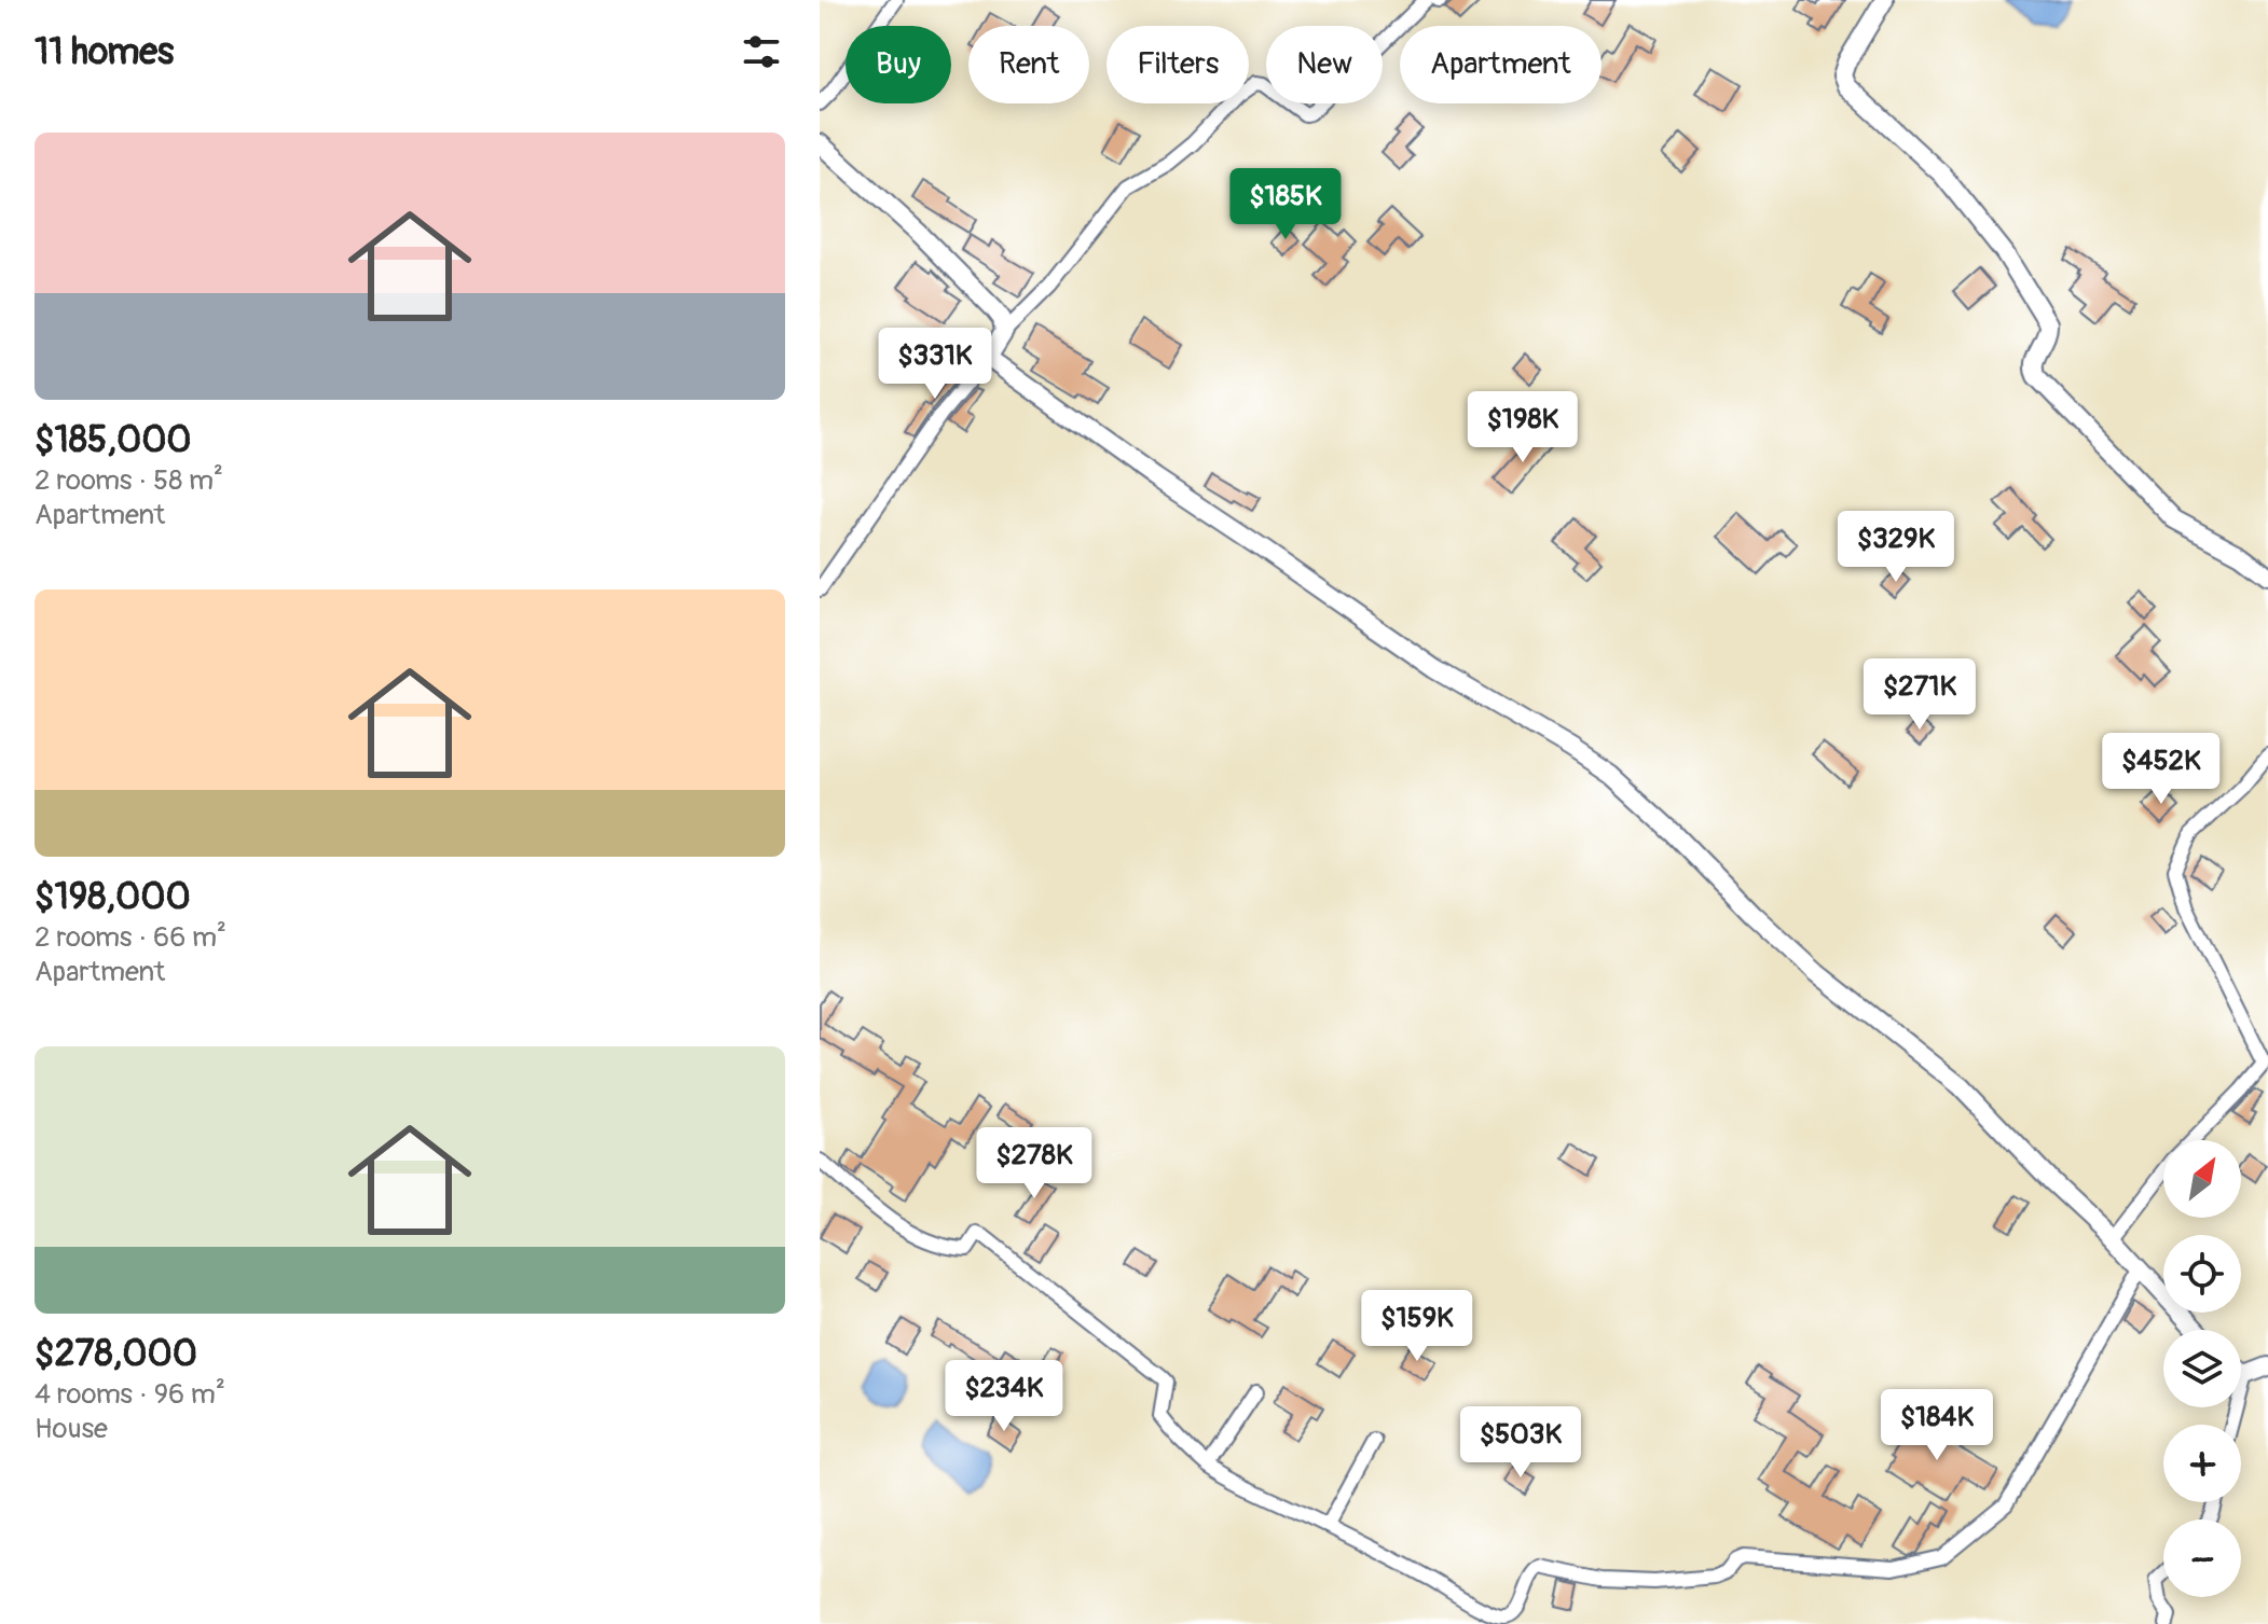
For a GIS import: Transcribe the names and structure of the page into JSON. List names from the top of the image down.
{
  "north": "top right",
  "page": {
    "heading": "11 homes",
    "chip": [
      "Buy",
      "Rent",
      "Filters",
      "New",
      "Apartment"
    ],
    "list": [
      {
        "name": "$185,000",
        "note": "2 rooms · 58 m² · Apartment"
      },
      {
        "name": "$198,000",
        "note": "2 rooms · 66 m² · Apartment"
      },
      {
        "name": "$278,000",
        "note": "4 rooms · 96 m² · House"
      }
    ],
    "price": [
      "$185K",
      "$331K",
      "$198K",
      "$329K",
      "$271K",
      "$452K",
      "$278K",
      "$159K",
      "$234K",
      "$184K",
      "$503K"
    ],
    "map_buttons": ["+", "−"]
  }
}
